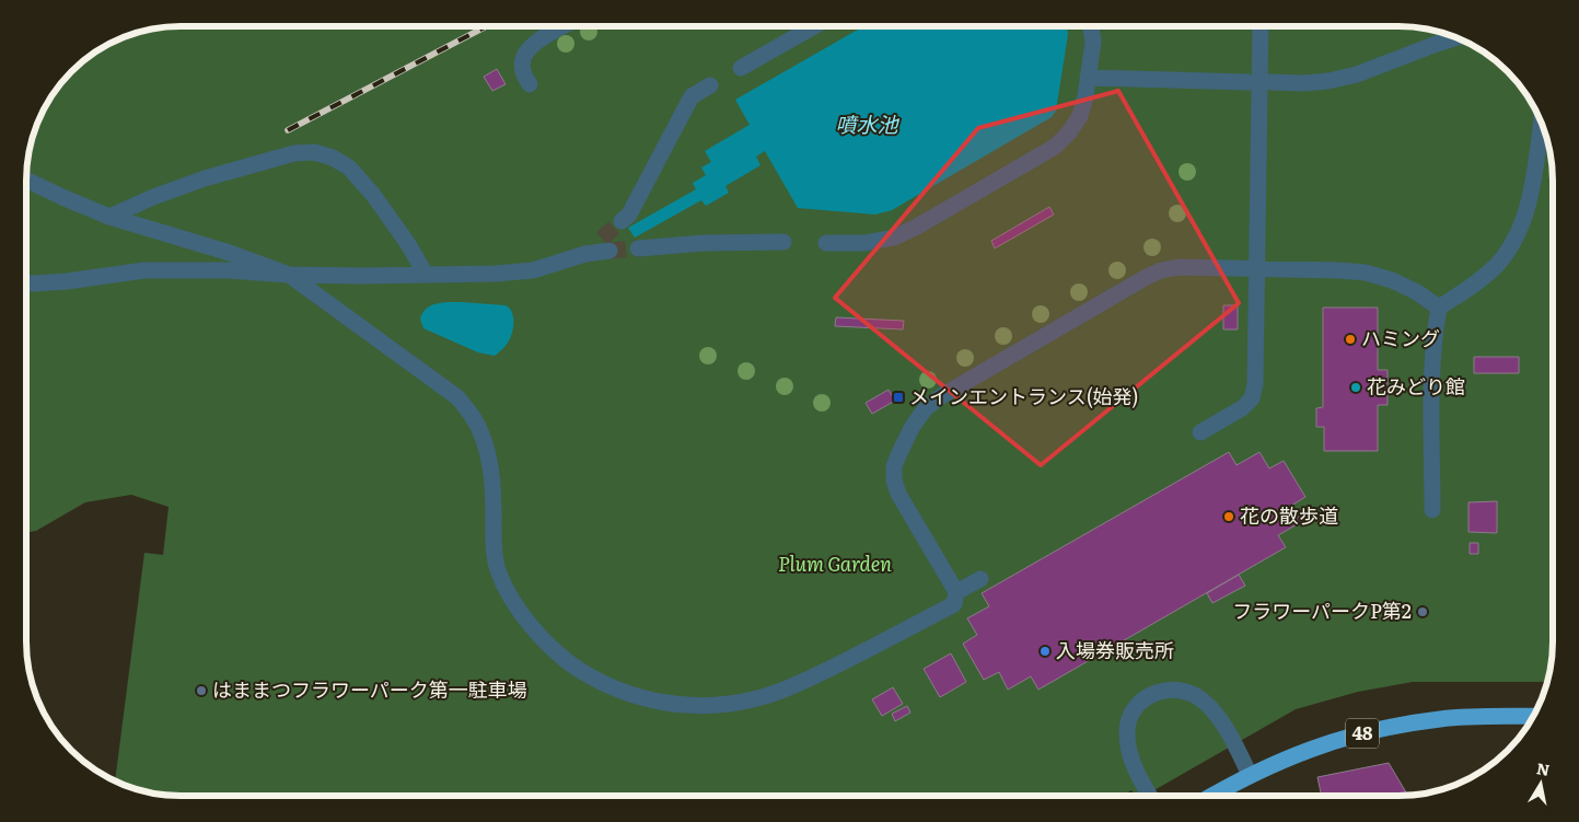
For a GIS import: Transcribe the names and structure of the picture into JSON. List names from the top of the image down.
{
  "streets": {
    "main road": ["48"]
  },
  "water": ["噴水池"],
  "parks": ["Plum Garden"],
  "places": {
    "other": [
      "ハミング",
      "花みどり館",
      "花の散歩道",
      "フラワーパークP第2",
      "入場券販売所",
      "はままつフラワーパーク第一駐車場"
    ],
    "transit": ["メインエントランス(始発)"]
  },
  "north": "top"
}
